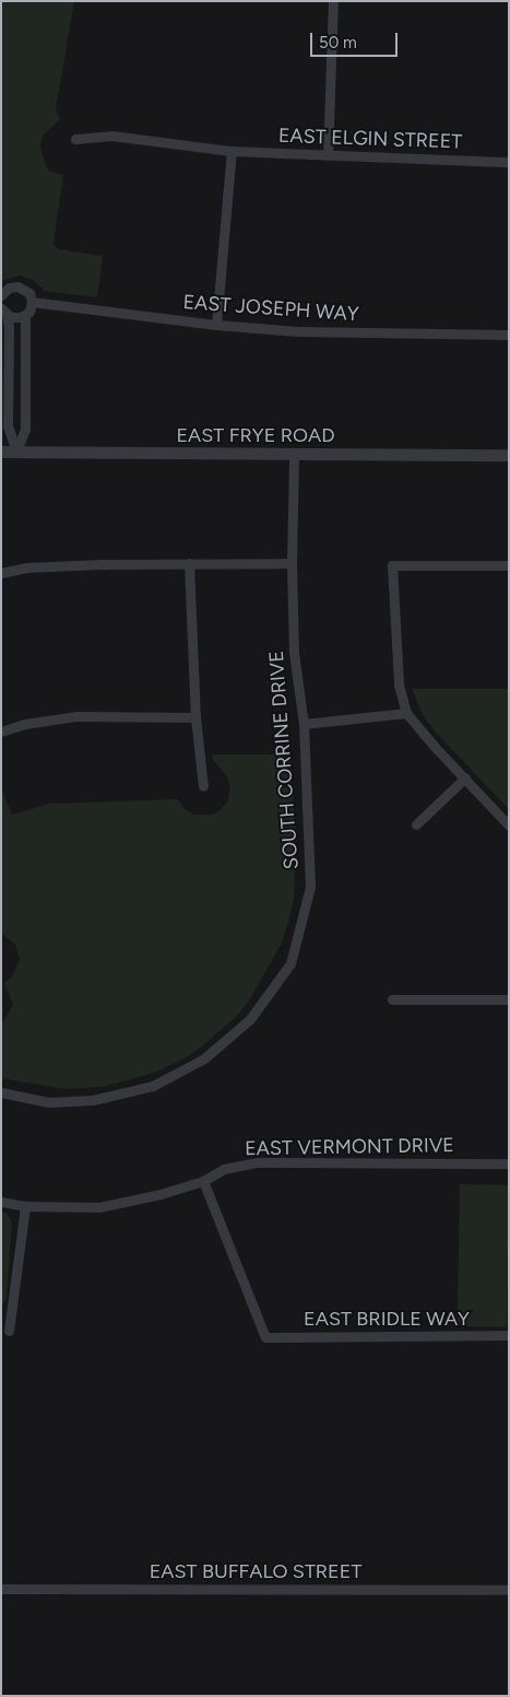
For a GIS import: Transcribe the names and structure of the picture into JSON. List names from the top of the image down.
{
  "streets": {
    "street": [
      "EAST ELGIN STREET",
      "EAST JOSEPH WAY",
      "EAST FRYE ROAD",
      "SOUTH CORRINE DRIVE",
      "EAST VERMONT DRIVE",
      "EAST BRIDLE WAY",
      "EAST BUFFALO STREET"
    ]
  },
  "crossings": [
    ["EAST FRYE ROAD", "SOUTH CORRINE DRIVE"],
    ["EAST VERMONT DRIVE", "EAST BRIDLE WAY"]
  ],
  "scale_bar": "50 m"
}
